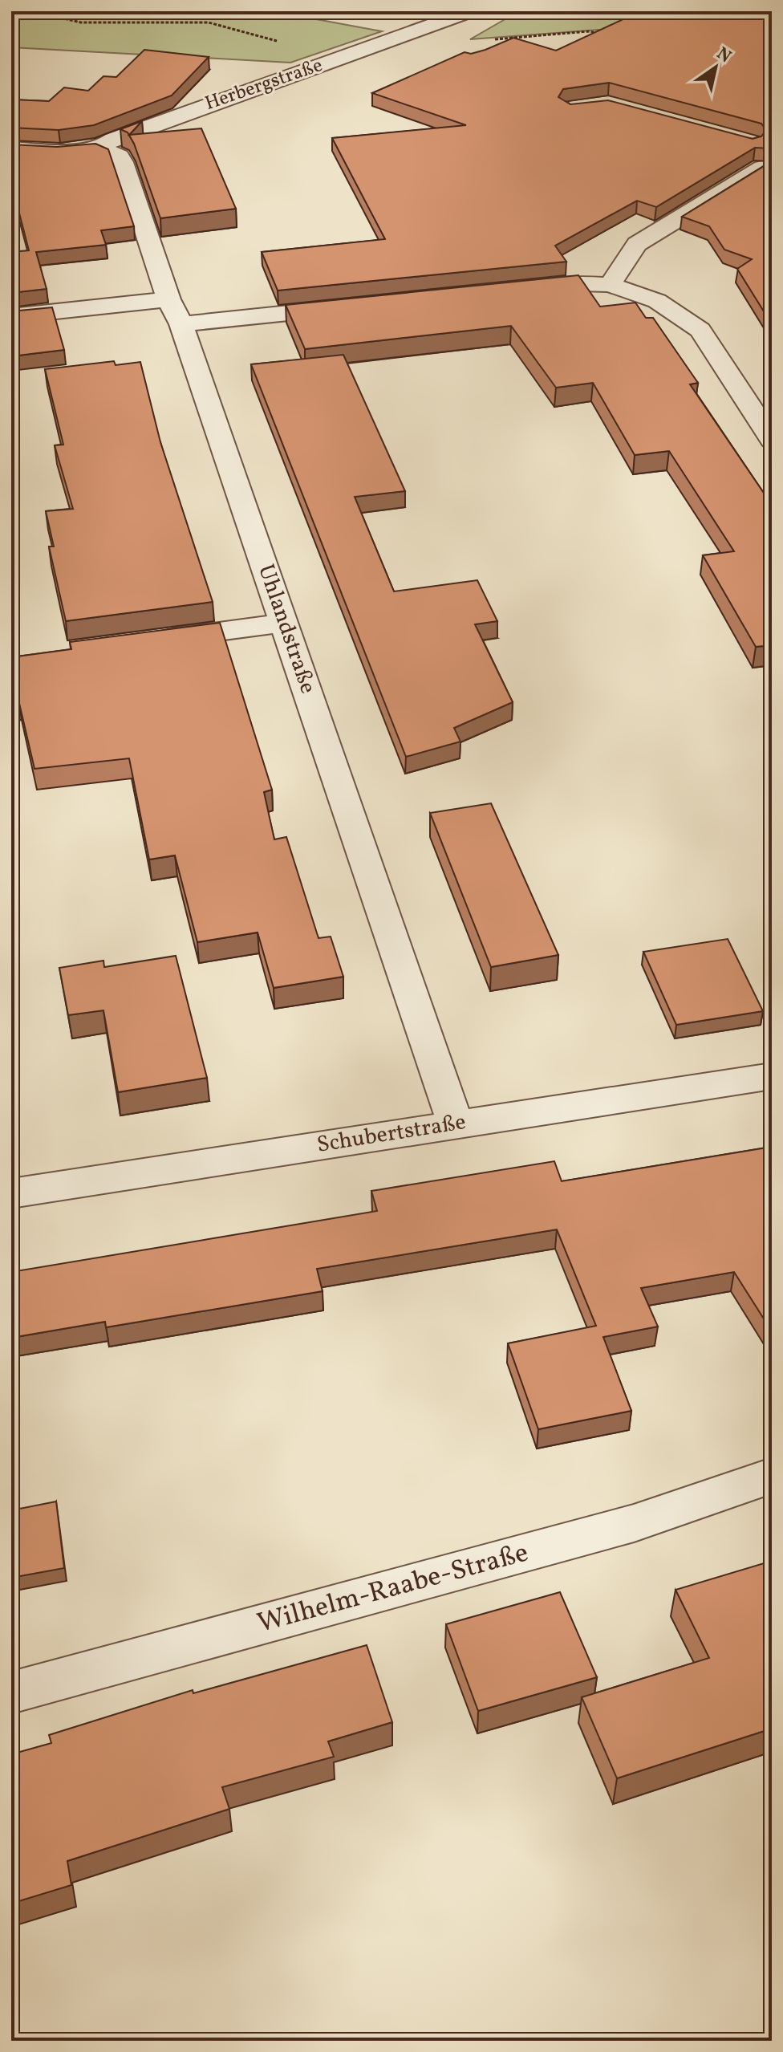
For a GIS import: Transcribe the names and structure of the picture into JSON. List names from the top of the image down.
{
  "streets": {
    "street": [
      "Herbergstraße",
      "Uhlandstraße",
      "Schubertstraße",
      "Wilhelm-Raabe-Straße"
    ]
  },
  "crossings": [
    ["Herbergstraße", "Uhlandstraße"],
    ["Uhlandstraße", "Schubertstraße"]
  ],
  "north": "top right"
}
